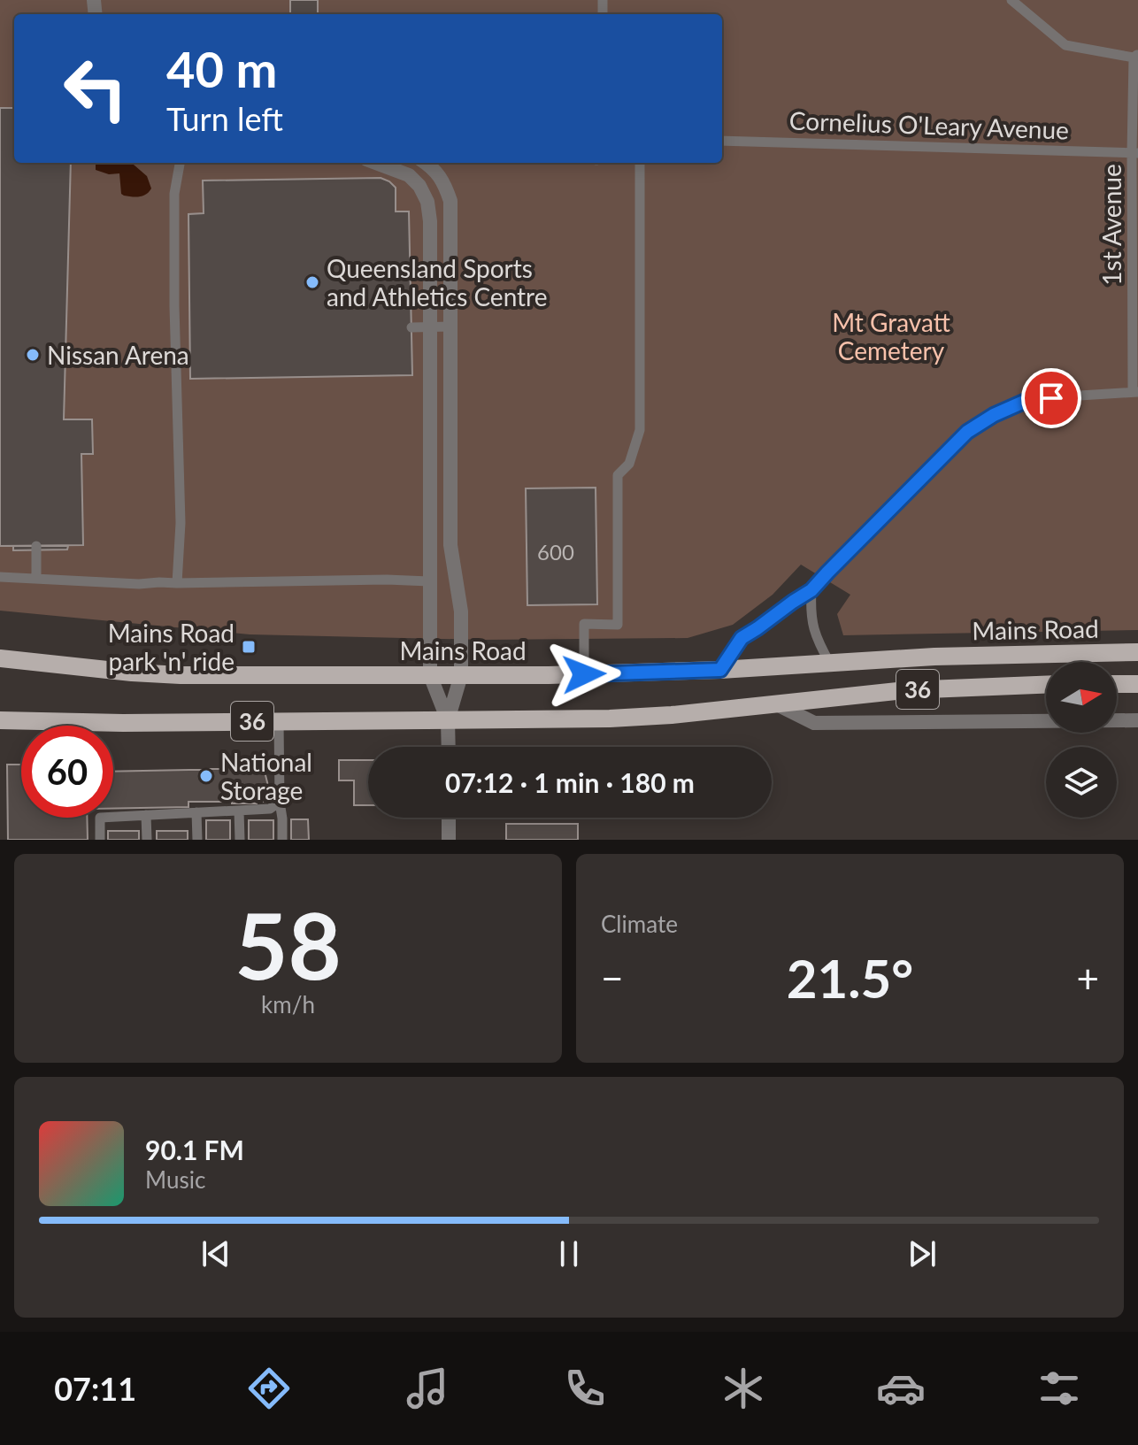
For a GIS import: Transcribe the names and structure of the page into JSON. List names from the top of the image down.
{
  "streets": {
    "main road": ["Mains Road", "36"],
    "lane": ["Cornelius O'Leary Avenue", "1st Avenue"]
  },
  "crossings": [
    ["Cornelius O'Leary Avenue", "1st Avenue"]
  ],
  "parks": ["Mt Gravatt Cemetery"],
  "places": {
    "other": ["Queensland Sports and Athletics Centre", "Nissan Arena", "National Storage"],
    "transit": ["Mains Road park 'n' ride"]
  },
  "house_numbers": ["600"],
  "north": "right",
  "page": {
    "turn": ["40 m", "Turn left"],
    "limit": "60",
    "trip": "07:12 · 1 min · 180 m",
    "tile": [
      ["58", "km/h"],
      "Climate"
    ],
    "heat": ["−", "21.5°", "+"],
    "song": ["90.1 FM", "Music"],
    "tabs": "07:11"
  }
}
